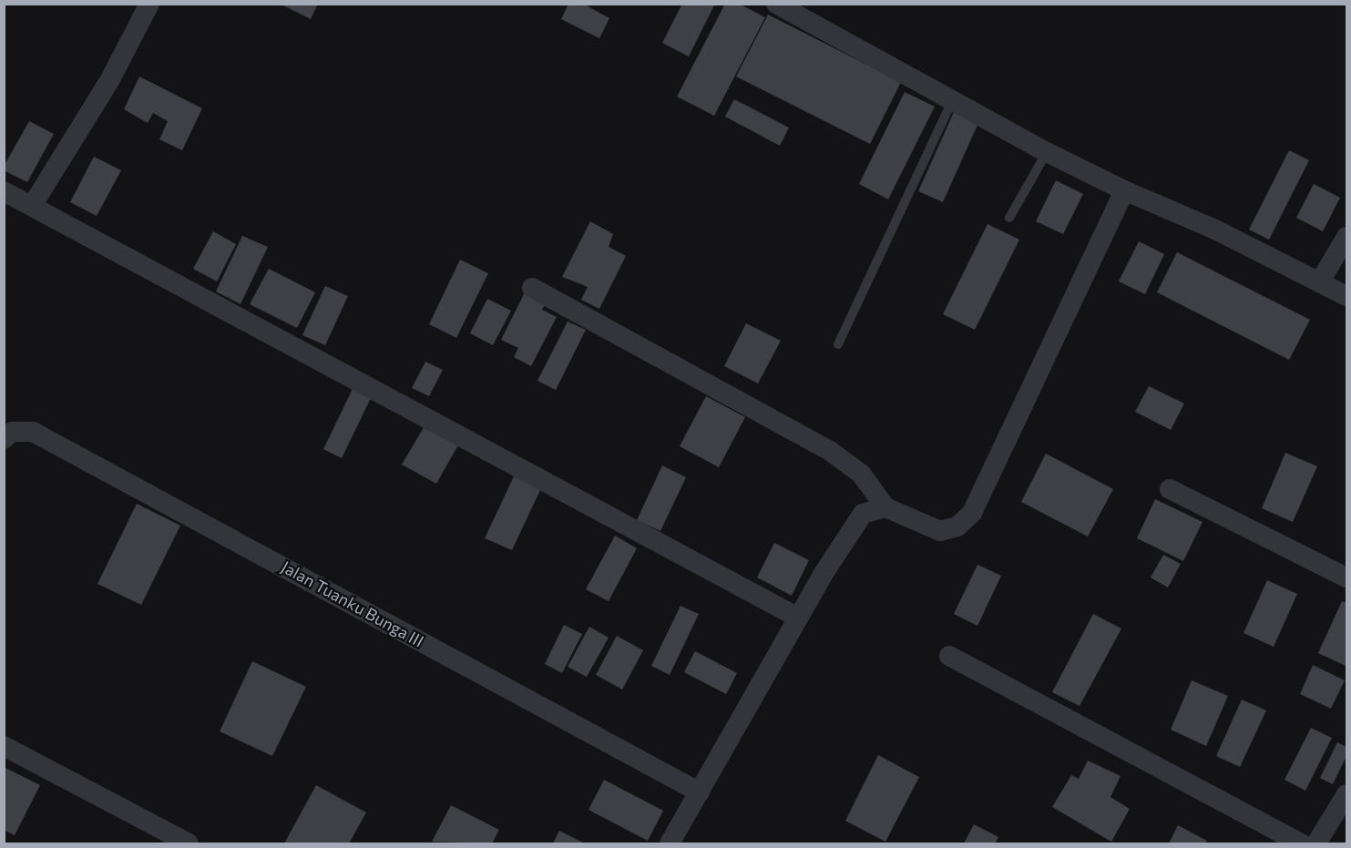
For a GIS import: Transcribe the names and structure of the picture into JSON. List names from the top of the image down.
{
  "streets": {
    "street": ["Jalan Tuanku Bunga III"]
  }
}
